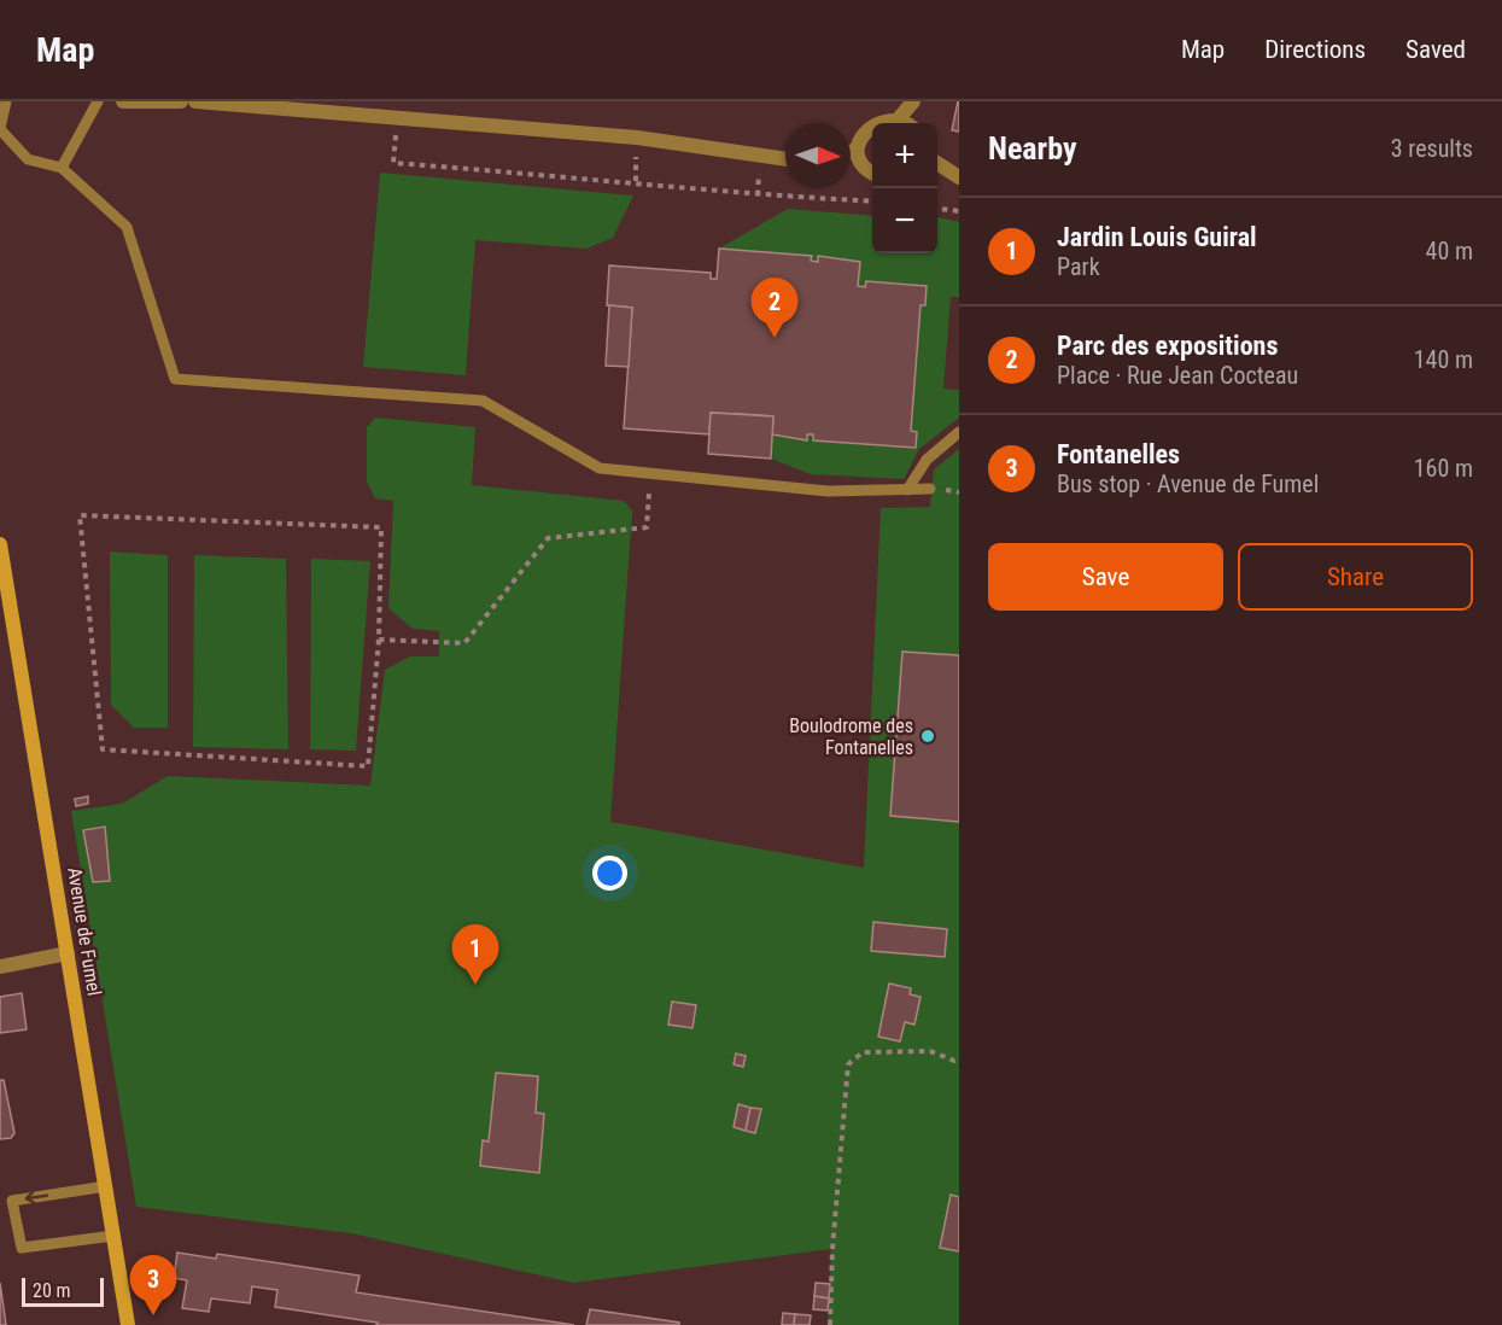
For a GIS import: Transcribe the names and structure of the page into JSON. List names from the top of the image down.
{
  "streets": {
    "main road": ["Avenue de Fumel"]
  },
  "places": ["Boulodrome des Fontanelles"],
  "scale_bar": "20 m",
  "north": "right",
  "page": {
    "header": "Map",
    "nav": ["Map", "Directions", "Saved"],
    "heading": ["Nearby", "3 results"],
    "map_buttons": ["+", "−"],
    "list": [
      {
        "mark": "1",
        "name": "Jardin Louis Guiral",
        "note": "Park",
        "value": "40 m"
      },
      {
        "mark": "2",
        "name": "Parc des expositions",
        "note": "Place · Rue Jean Cocteau",
        "value": "140 m"
      },
      {
        "mark": "3",
        "name": "Fontanelles",
        "note": "Bus stop · Avenue de Fumel",
        "value": "160 m"
      }
    ],
    "pins": ["2", "1", "3"],
    "buttons": ["Save", "Share"],
    "scale": "20 m"
  }
}
